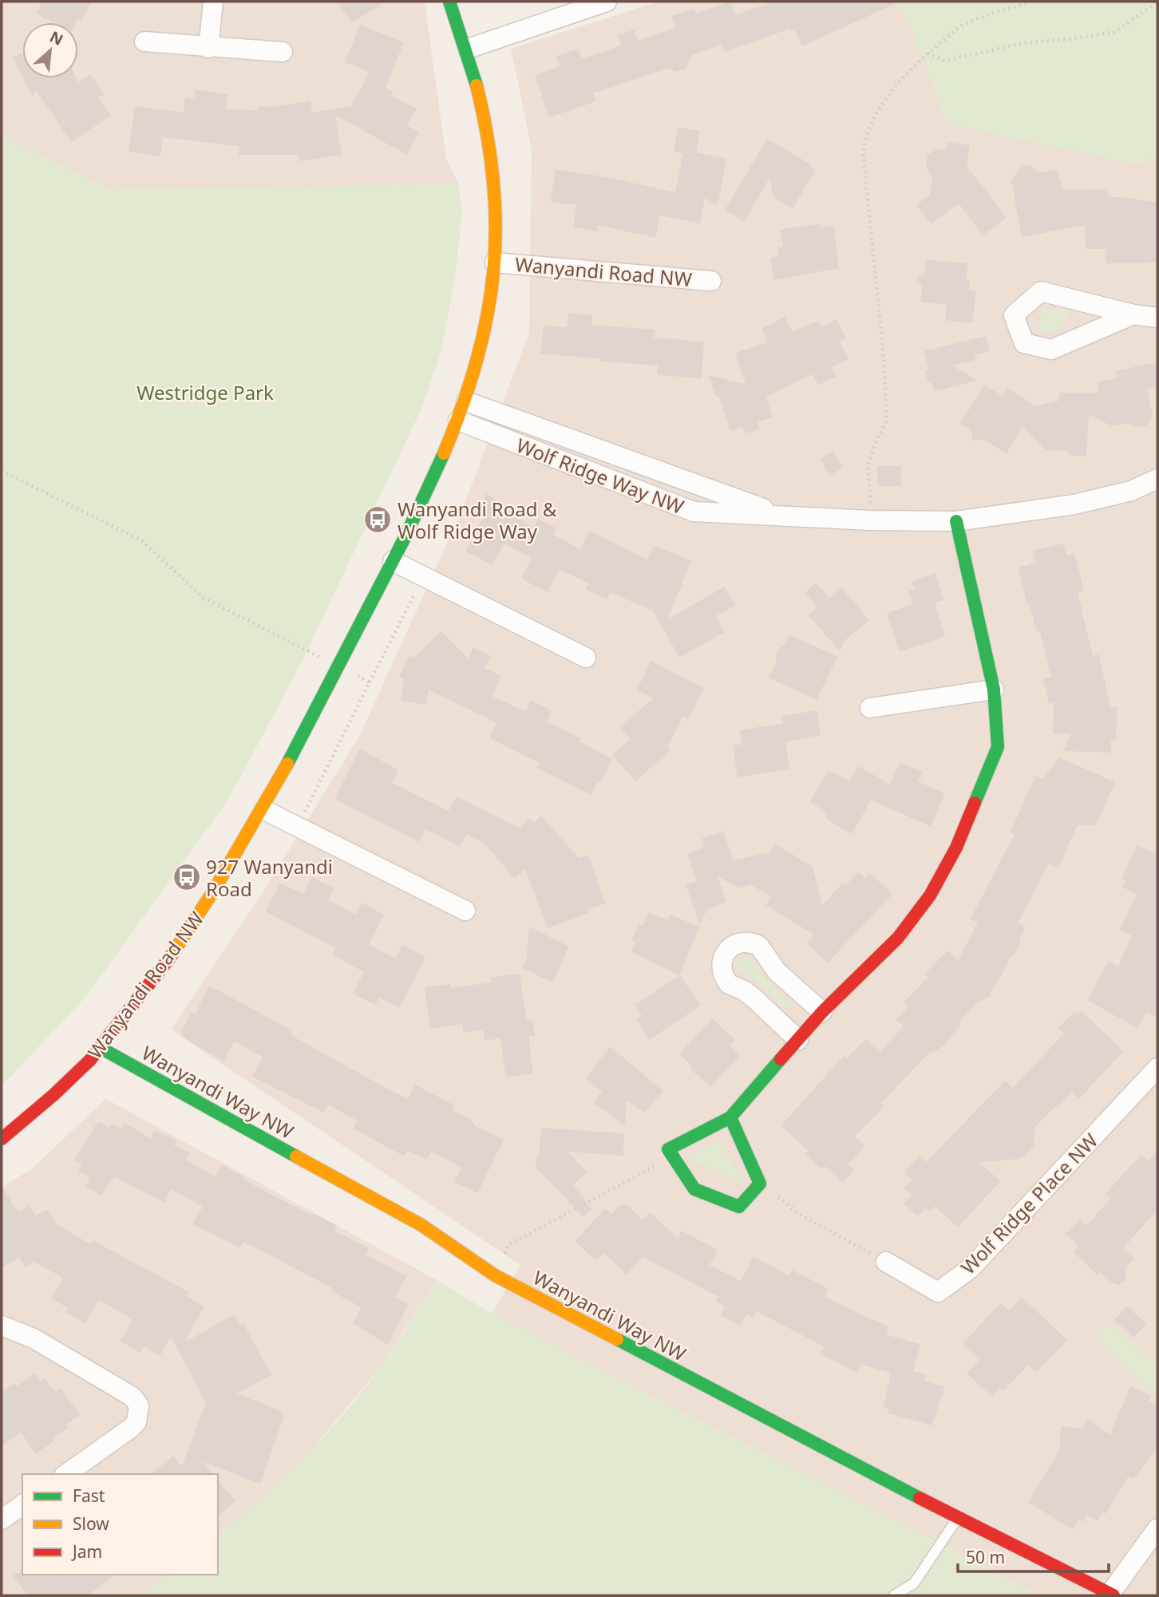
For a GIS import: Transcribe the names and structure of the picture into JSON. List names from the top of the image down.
{
  "streets": {
    "street": [
      "Wanyandi Road NW",
      "Wolf Ridge Way NW",
      "Wanyandi Way NW",
      "Wolf Ridge Place NW"
    ]
  },
  "crossings": [
    ["Wanyandi Road NW", "Wolf Ridge Way NW"],
    ["Wanyandi Road NW", "Wanyandi Way NW"]
  ],
  "parks": ["Westridge Park"],
  "places": {
    "bus stop": ["Wanyandi Road & Wolf Ridge Way", "927 Wanyandi Road"]
  },
  "legend": ["Fast", "Slow", "Jam"],
  "scale_bar": "50 m",
  "north": "top right"
}
